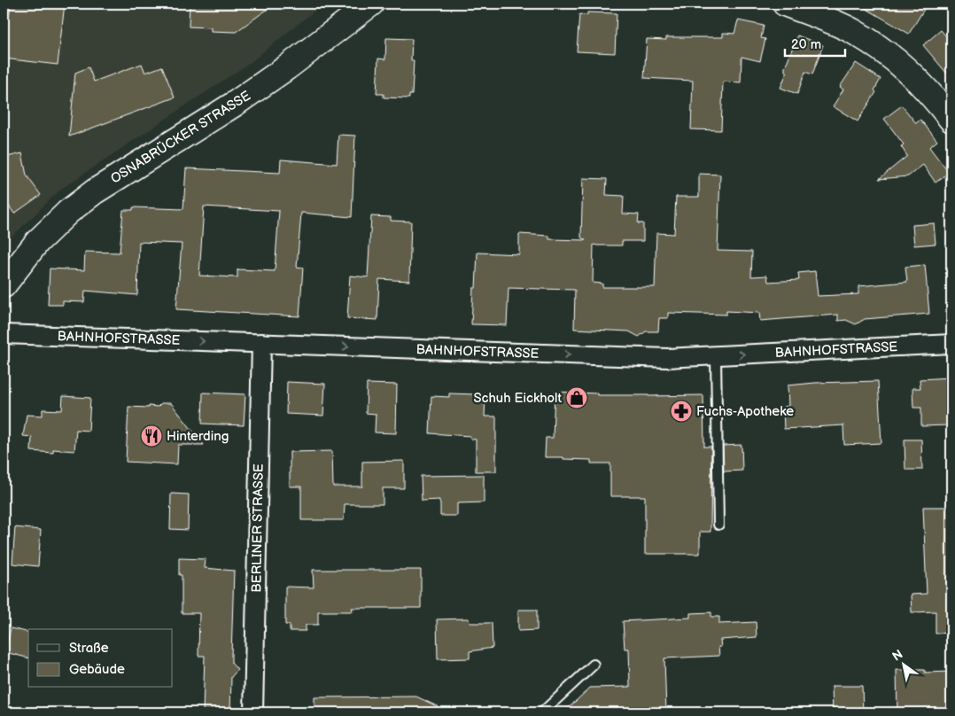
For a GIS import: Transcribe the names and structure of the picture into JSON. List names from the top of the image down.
{
  "streets": {
    "main road": ["OSNABRÜCKER STRASSE"],
    "street": ["BAHNHOFSTRASSE", "BERLINER STRASSE"]
  },
  "crossings": [
    ["BAHNHOFSTRASSE", "BERLINER STRASSE"]
  ],
  "one_way": ["BAHNHOFSTRASSE"],
  "places": {
    "shop": ["Schuh Eickholt"],
    "pharmacy": ["Fuchs-Apotheke"],
    "restaurant": ["Hinterding"]
  },
  "legend": ["Straße", "Gebäude"],
  "scale_bar": "20 m",
  "north": "top left"
}
